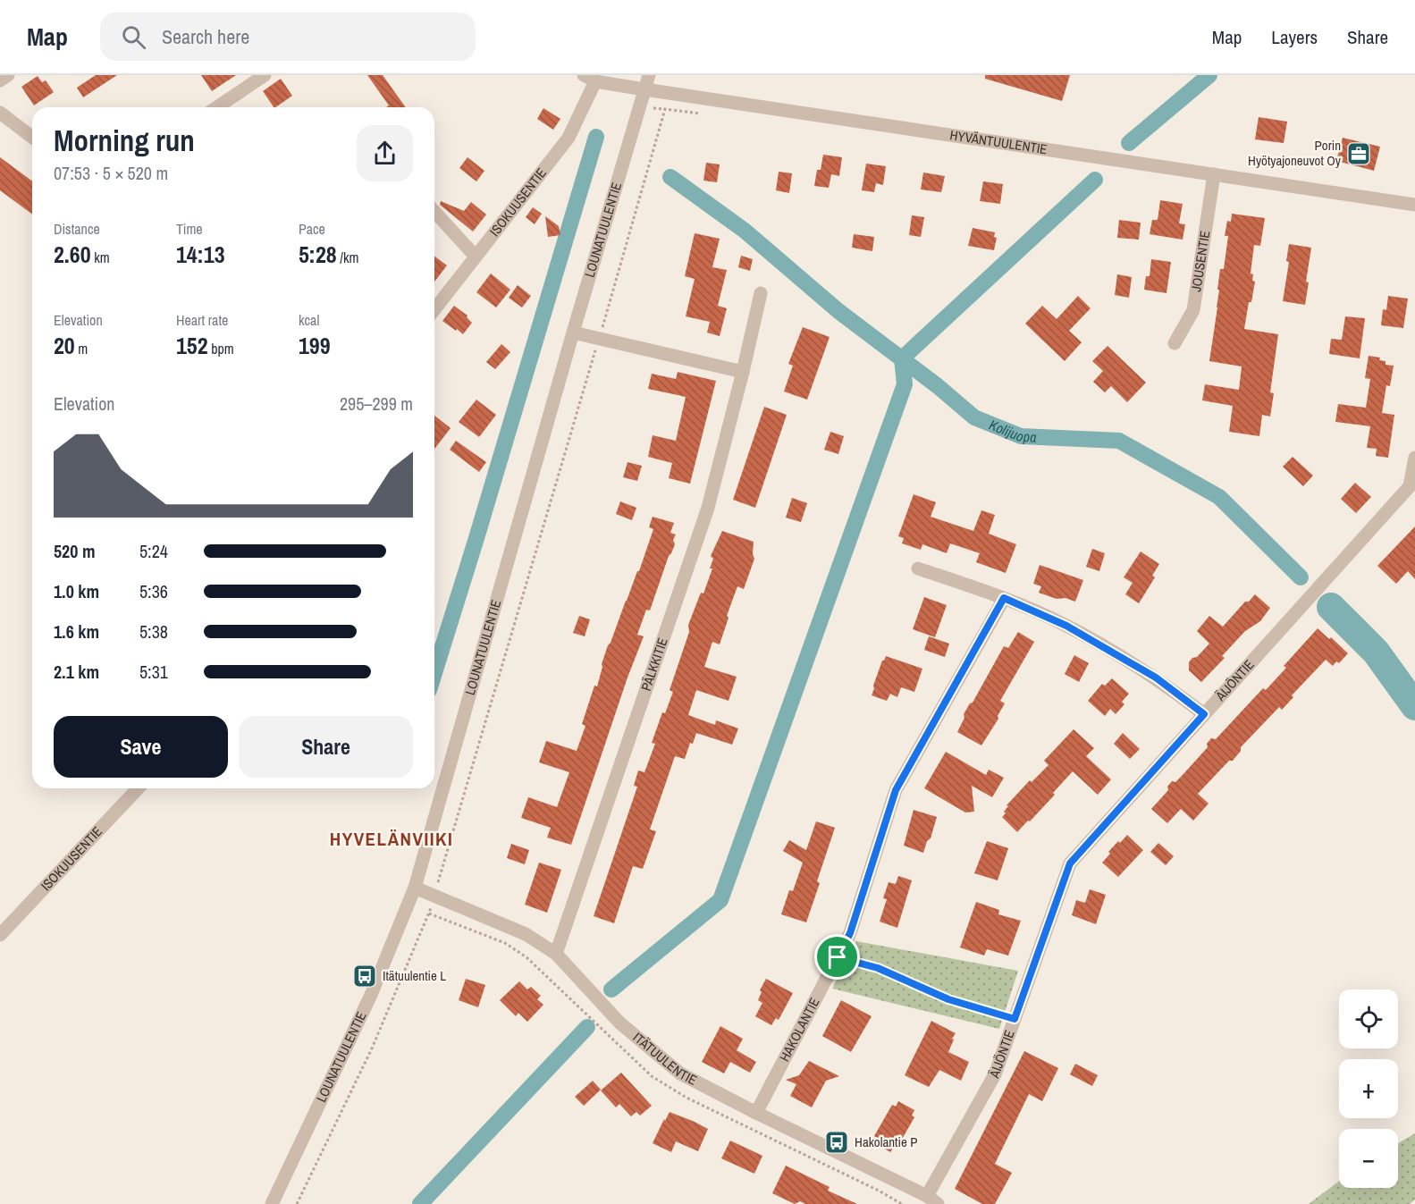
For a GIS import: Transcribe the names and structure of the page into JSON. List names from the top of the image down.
{
  "streets": {
    "street": [
      "HYVÄNTUULENTIE",
      "ISOKUUSENTIE",
      "LOUNATUULENTIE",
      "JOUSENTIE",
      "PÄLKKITIE",
      "ÄIJÖNTIE",
      "HAKOLANTIE",
      "ITÄTUULENTIE"
    ]
  },
  "crossings": [
    ["HYVÄNTUULENTIE", "ISOKUUSENTIE"],
    ["HYVÄNTUULENTIE", "LOUNATUULENTIE"],
    ["HYVÄNTUULENTIE", "JOUSENTIE"],
    ["LOUNATUULENTIE", "ITÄTUULENTIE"],
    ["PÄLKKITIE", "ITÄTUULENTIE"],
    ["ÄIJÖNTIE", "ITÄTUULENTIE"],
    ["HAKOLANTIE", "ITÄTUULENTIE"]
  ],
  "districts": ["HYVELÄNVIIKI"],
  "water": ["Kolijuopa"],
  "places": {
    "office": ["Porin Hyötyajoneuvot Oy"],
    "bus stop": ["Itätuulentie L", "Hakolantie P"]
  },
  "page": {
    "header": "Map",
    "search": "Search here",
    "nav": ["Map", "Layers", "Share"],
    "heading": ["Morning run", "07:53 · 5 × 520 m"],
    "stats": [
      ["Distance", "2.60 km"],
      ["Time", "14:13"],
      ["Pace", "5:28 /km"],
      ["Elevation", "20 m"],
      ["Heart rate", "152 bpm"],
      ["kcal", "199"]
    ],
    "chart": ["Elevation", "295–299 m"],
    "list": [
      {
        "name": "520 m",
        "note": "5:24"
      },
      {
        "name": "1.0 km",
        "note": "5:36"
      },
      {
        "name": "1.6 km",
        "note": "5:38"
      },
      {
        "name": "2.1 km",
        "note": "5:31"
      }
    ],
    "buttons": ["Save", "Share"],
    "map_buttons": ["+", "−"]
  }
}
